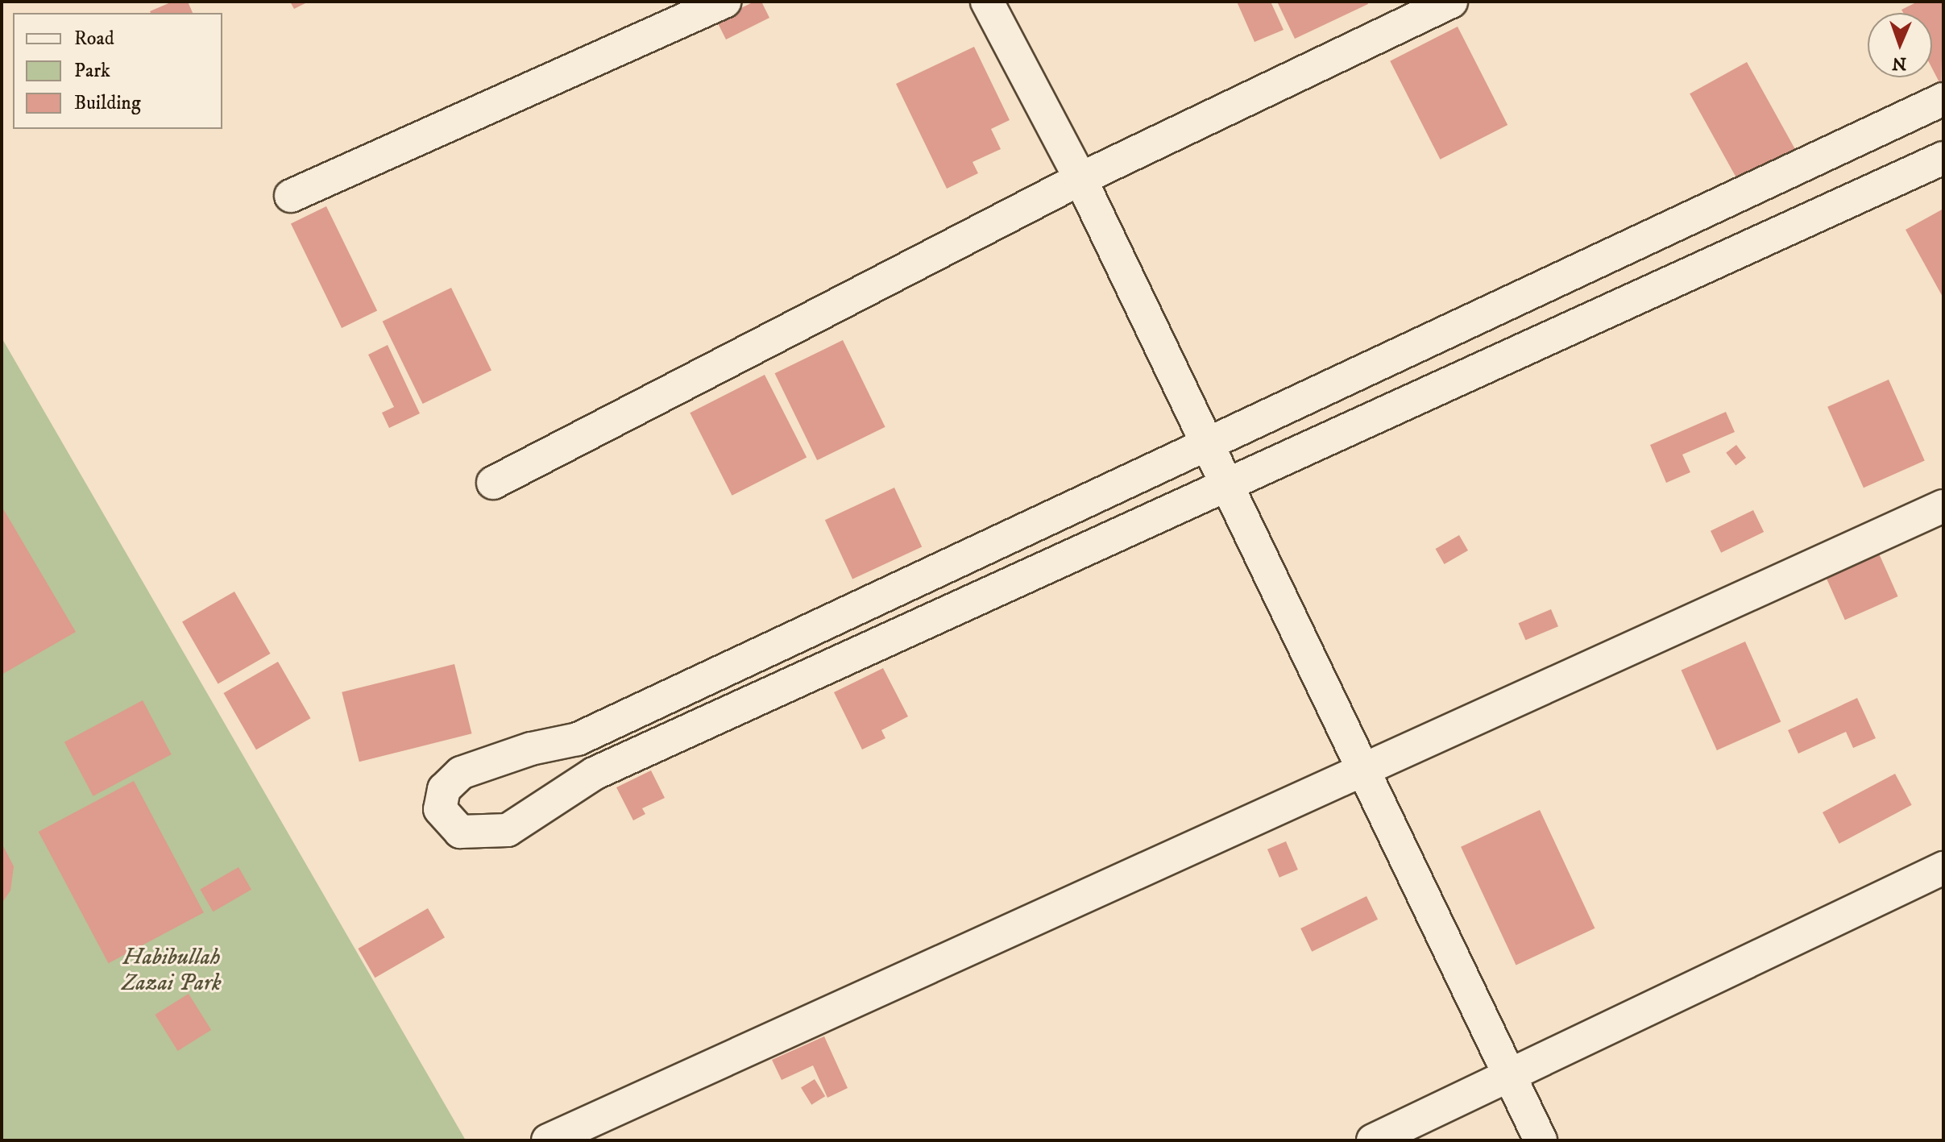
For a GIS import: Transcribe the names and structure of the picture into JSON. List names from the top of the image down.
{
  "parks": ["Habibullah Zazai Park"],
  "legend": ["Road", "Park", "Building"],
  "north": "bottom"
}
